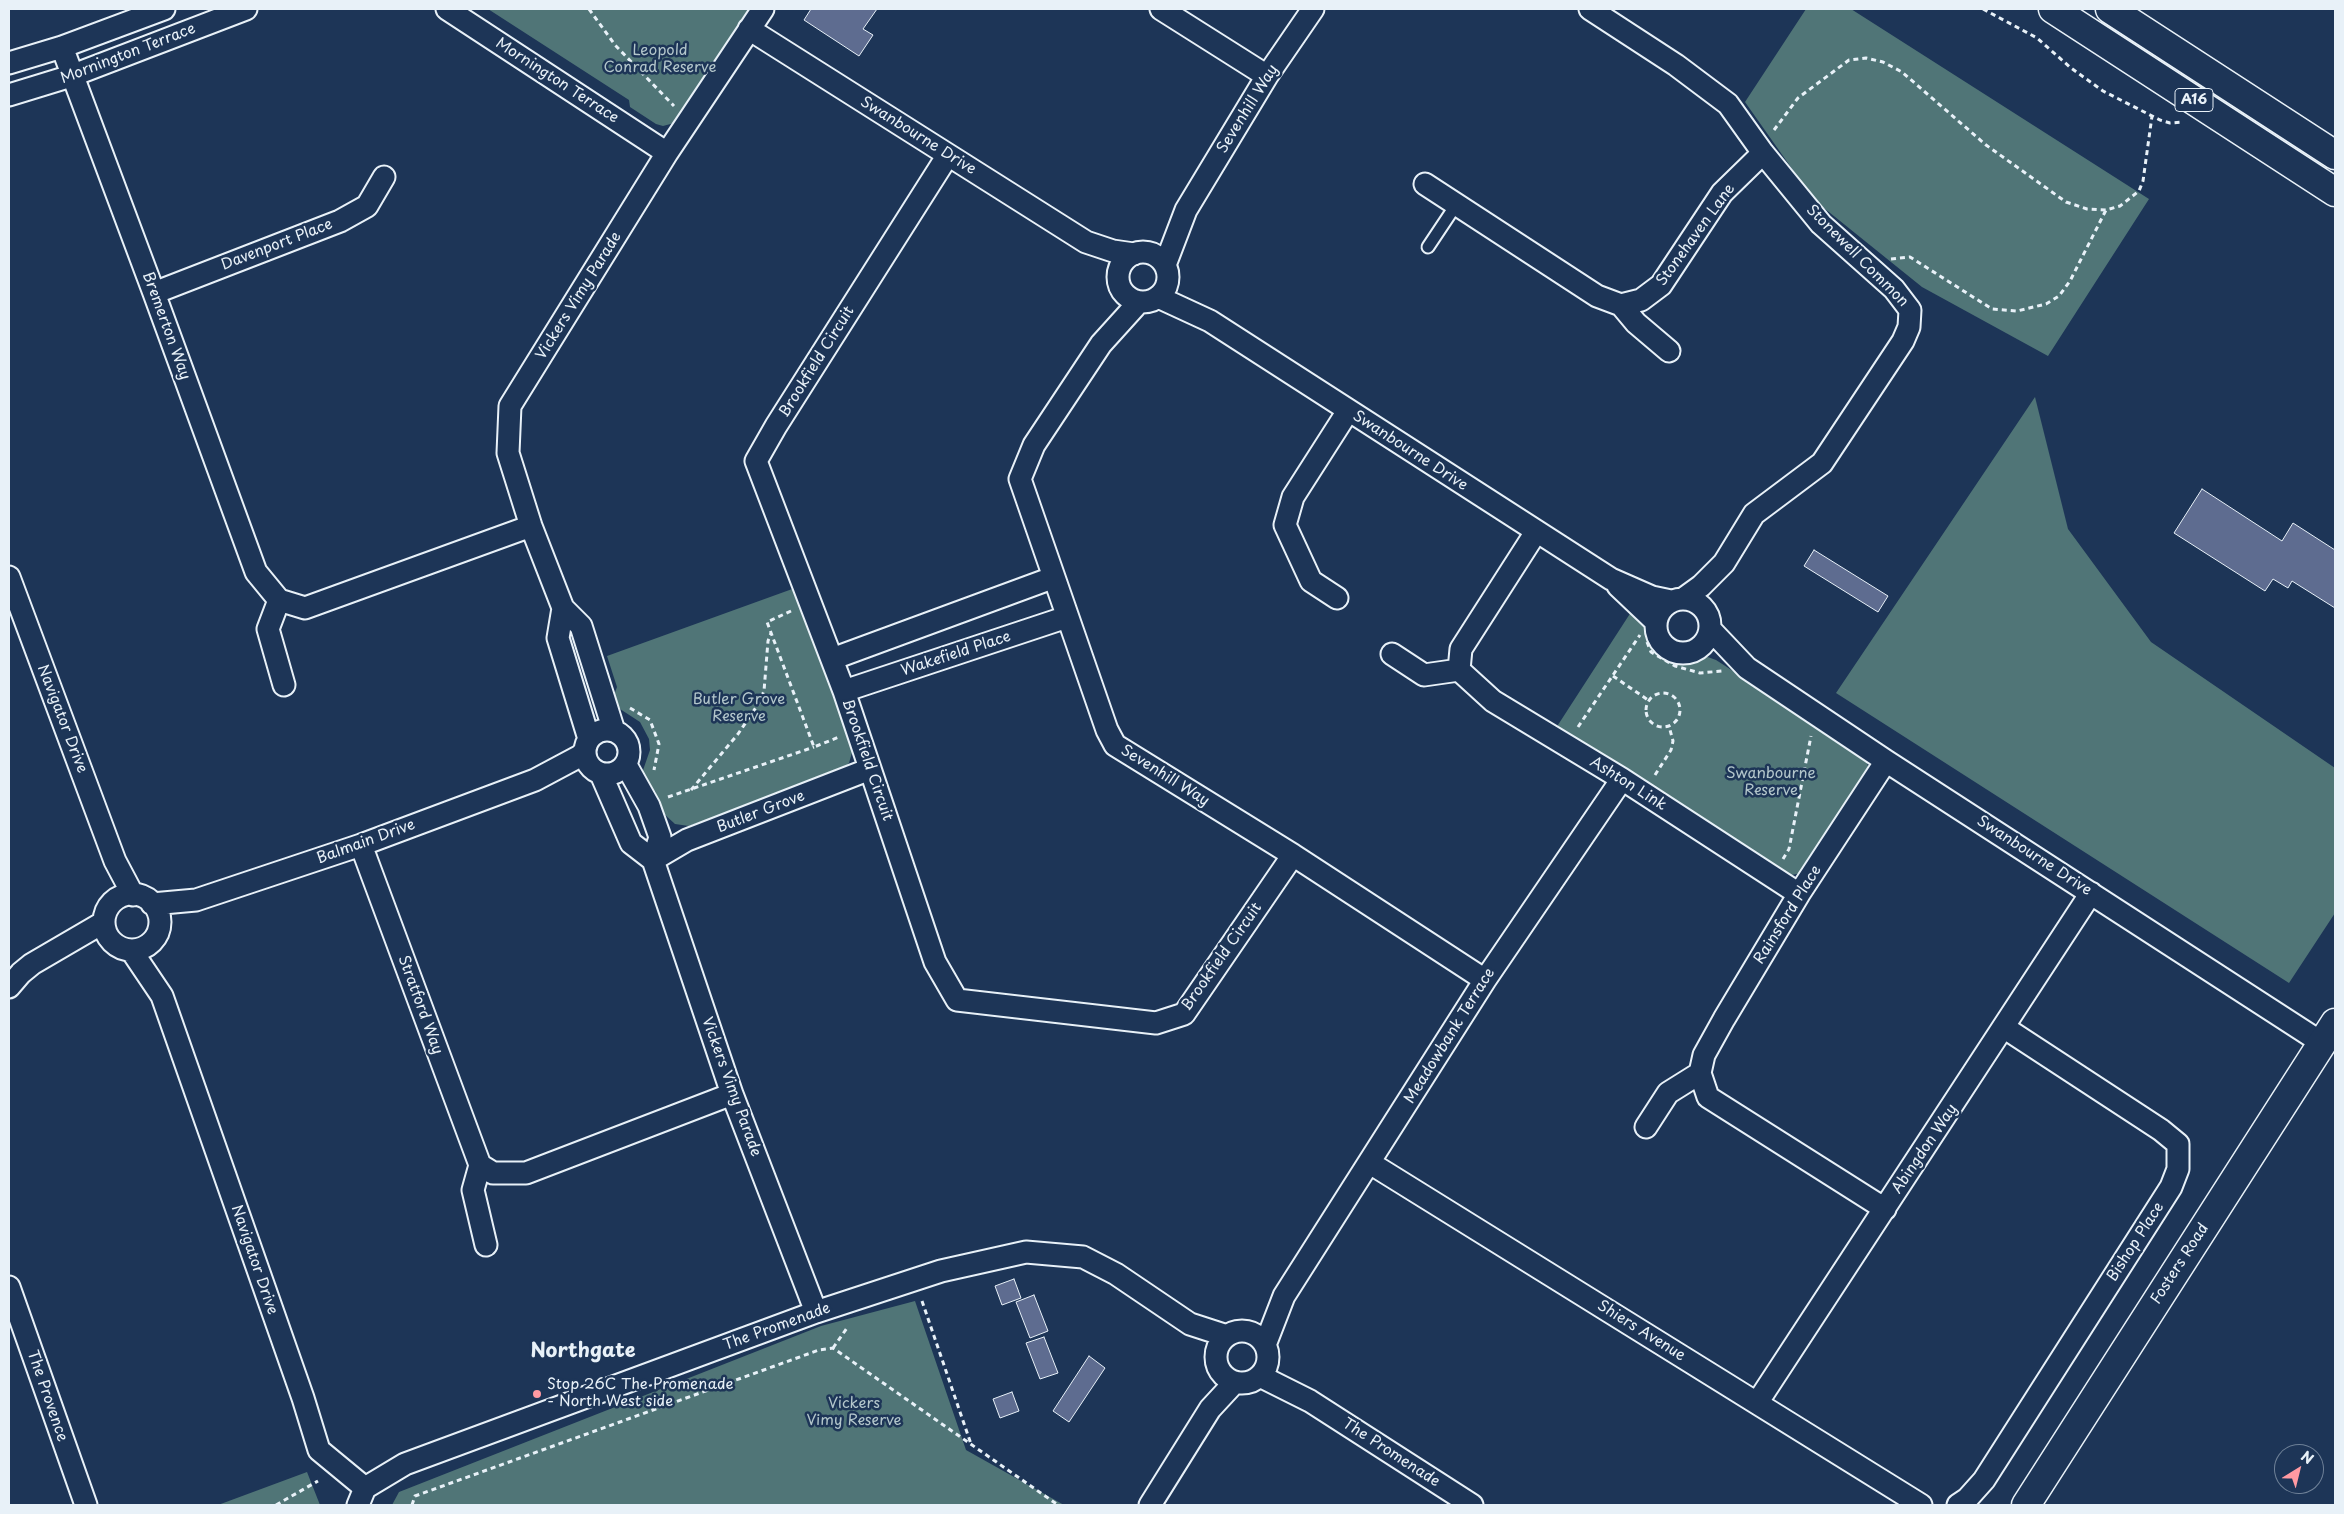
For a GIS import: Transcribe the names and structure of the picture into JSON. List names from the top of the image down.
{
  "streets": {
    "main road": ["A16", "Fosters Road"],
    "street": [
      "Mornington Terrace",
      "Sevenhill Way",
      "Swanbourne Drive",
      "Stonehaven Lane",
      "Davenport Place",
      "Stonewell Common",
      "Vickers Vimy Parade",
      "Bremerton Way",
      "Brookfield Circuit",
      "Wakefield Place",
      "Navigator Drive",
      "Ashton Link",
      "Butler Grove",
      "Balmain Drive",
      "Rainsford Place",
      "Stratford Way",
      "Meadowbank Terrace",
      "Abingdon Way",
      "Bishop Place",
      "The Promenade",
      "Shiers Avenue",
      "The Provence"
    ]
  },
  "crossings": [
    ["Mornington Terrace", "Vickers Vimy Parade"],
    ["Mornington Terrace", "Bremerton Way"],
    ["Sevenhill Way", "Swanbourne Drive"],
    ["Sevenhill Way", "Brookfield Circuit"],
    ["Sevenhill Way", "Wakefield Place"],
    ["Sevenhill Way", "Meadowbank Terrace"],
    ["Swanbourne Drive", "Stonewell Common"],
    ["Swanbourne Drive", "Vickers Vimy Parade"],
    ["Swanbourne Drive", "Brookfield Circuit"],
    ["Swanbourne Drive", "Rainsford Place"],
    ["Swanbourne Drive", "Abingdon Way"],
    ["Swanbourne Drive", "Fosters Road"],
    ["Stonehaven Lane", "Stonewell Common"],
    ["Davenport Place", "Bremerton Way"],
    ["Vickers Vimy Parade", "Butler Grove"],
    ["Vickers Vimy Parade", "Balmain Drive"],
    ["Vickers Vimy Parade", "The Promenade"],
    ["Brookfield Circuit", "Wakefield Place"],
    ["Brookfield Circuit", "Butler Grove"],
    ["Navigator Drive", "Balmain Drive"],
    ["Navigator Drive", "The Promenade"],
    ["Ashton Link", "Rainsford Place"],
    ["Ashton Link", "Meadowbank Terrace"],
    ["Balmain Drive", "Stratford Way"],
    ["Meadowbank Terrace", "The Promenade"],
    ["Meadowbank Terrace", "Shiers Avenue"],
    ["Abingdon Way", "Bishop Place"],
    ["Abingdon Way", "Shiers Avenue"]
  ],
  "districts": ["Northgate"],
  "parks": [
    "Leopold Conrad Reserve",
    "Butler Grove Reserve",
    "Swanbourne Reserve",
    "Vickers Vimy Reserve"
  ],
  "places": ["Stop 26C The Promenade - North West side"],
  "north": "top right"
}
